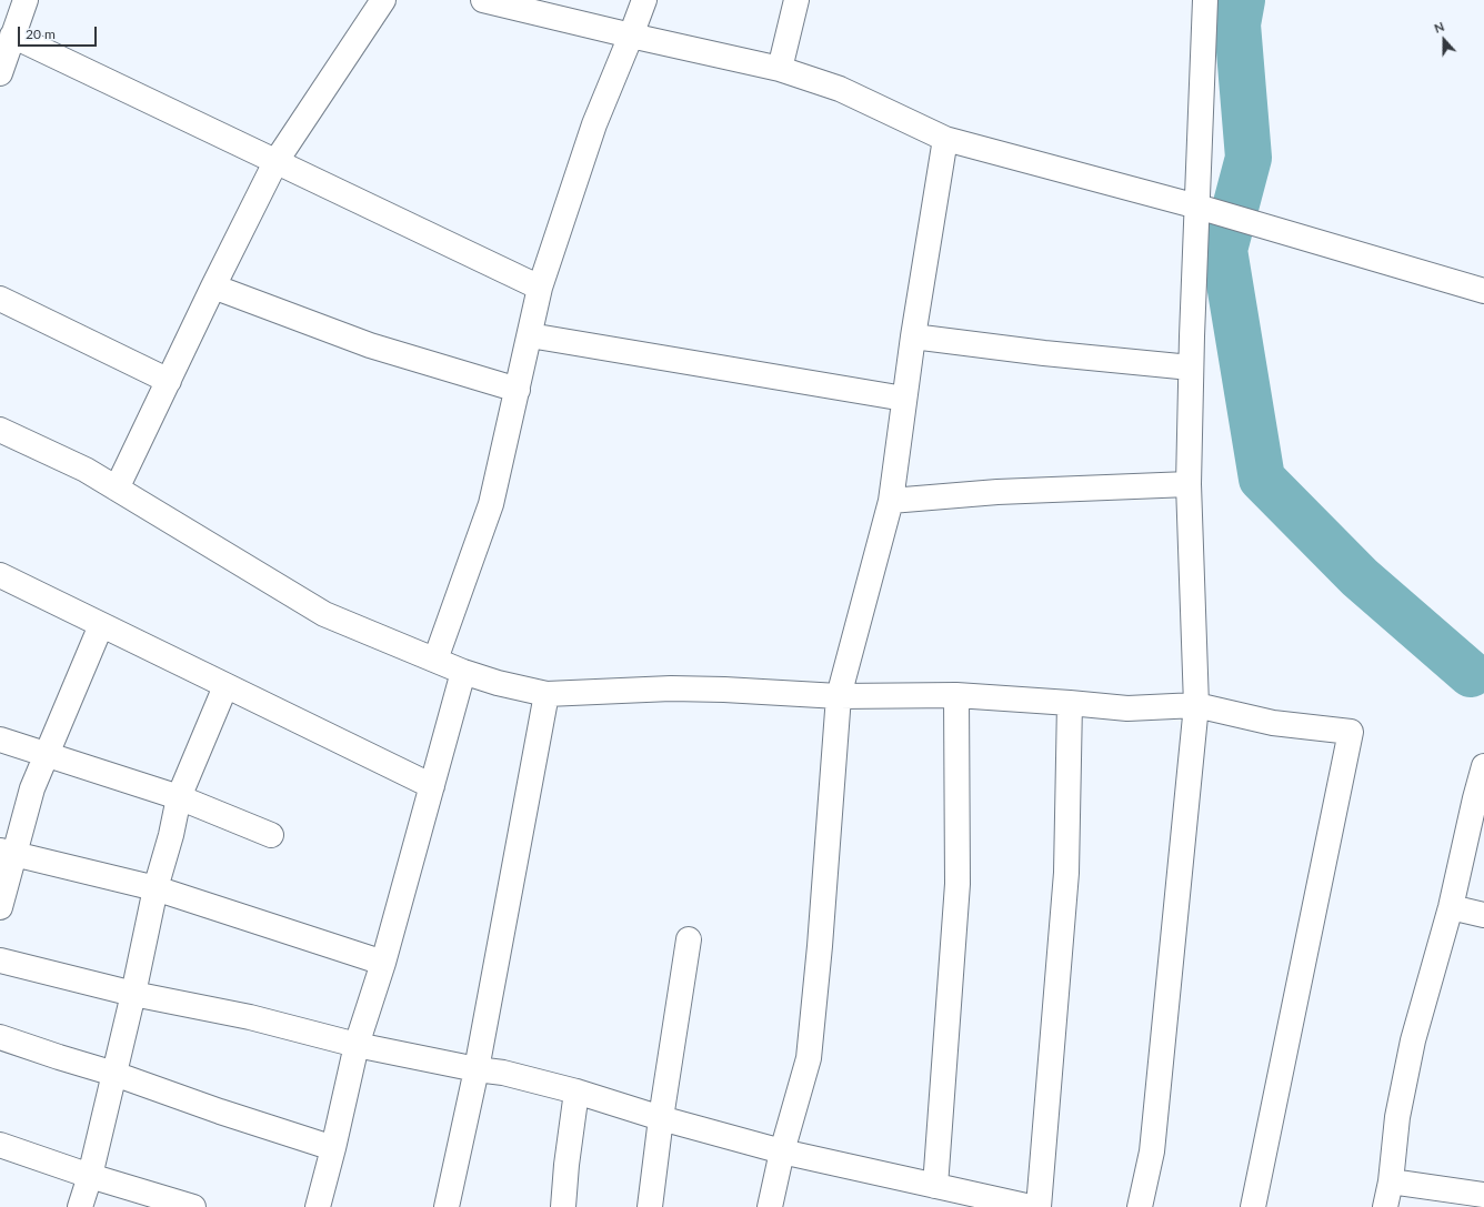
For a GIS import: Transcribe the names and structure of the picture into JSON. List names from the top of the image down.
{
  "scale_bar": "20 m",
  "north": "top"
}
